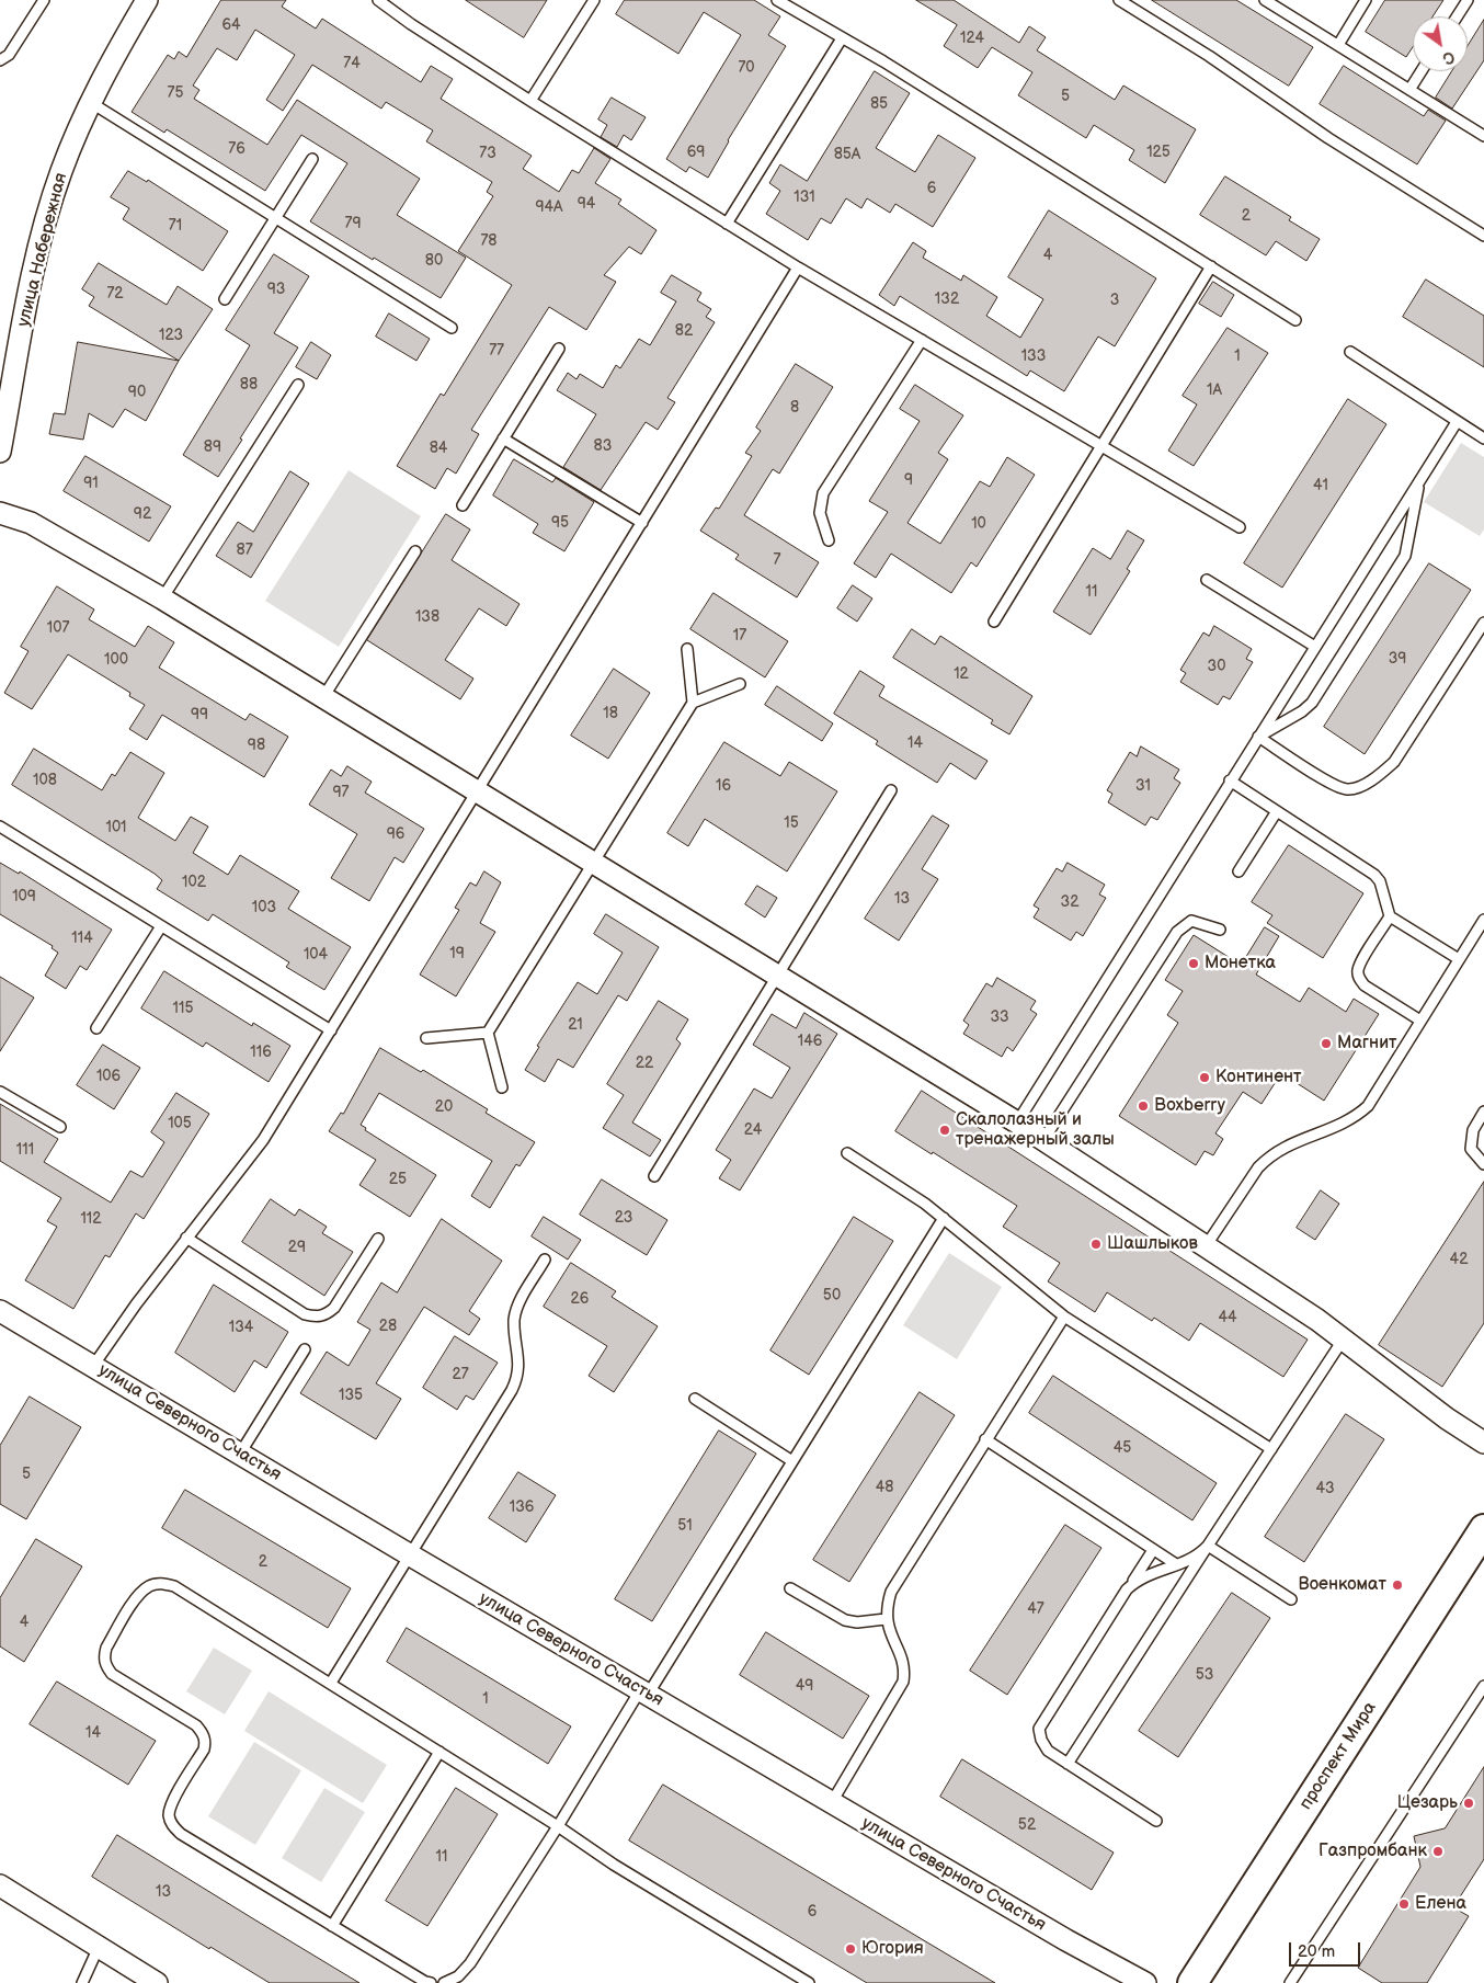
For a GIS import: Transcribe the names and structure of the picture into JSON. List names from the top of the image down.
{
  "streets": {
    "main road": ["проспект Мира"],
    "street": ["улица Набережная", "улица Северного Счастья"]
  },
  "places": [
    "Монетка",
    "Магнит",
    "Континент",
    "Boxberry",
    "Скалолазный и тренажерный залы",
    "Шашлыков",
    "Военкомат",
    "Цезарь",
    "Газпромбанк",
    "Елена",
    "Югория"
  ],
  "house_numbers": [
    "64",
    "124",
    "74",
    "70",
    "75",
    "5",
    "85",
    "76",
    "69",
    "125",
    "73",
    "85А",
    "6",
    "131",
    "94",
    "94А",
    "2",
    "79",
    "71",
    "78",
    "4",
    "80",
    "93",
    "72",
    "132",
    "3",
    "82",
    "123",
    "77",
    "133",
    "1",
    "88",
    "1А",
    "90",
    "8",
    "83",
    "89",
    "84",
    "9",
    "91",
    "41",
    "92",
    "95",
    "10",
    "87",
    "7",
    "11",
    "138",
    "107",
    "17",
    "39",
    "100",
    "30",
    "12",
    "18",
    "99",
    "14",
    "98",
    "108",
    "16",
    "31",
    "97",
    "15",
    "101",
    "96",
    "102",
    "109",
    "13",
    "32",
    "103",
    "114",
    "19",
    "104",
    "115",
    "33",
    "21",
    "146",
    "116",
    "22",
    "106",
    "20",
    "105",
    "24",
    "111",
    "25",
    "23",
    "112",
    "29",
    "42",
    "50",
    "26",
    "44",
    "28",
    "134",
    "27",
    "135",
    "45",
    "5",
    "48",
    "43",
    "136",
    "51",
    "2",
    "47",
    "4",
    "53",
    "49",
    "1",
    "14",
    "52",
    "11",
    "13",
    "6"
  ],
  "scale_bar": "20 m",
  "north": "bottom right"
}
